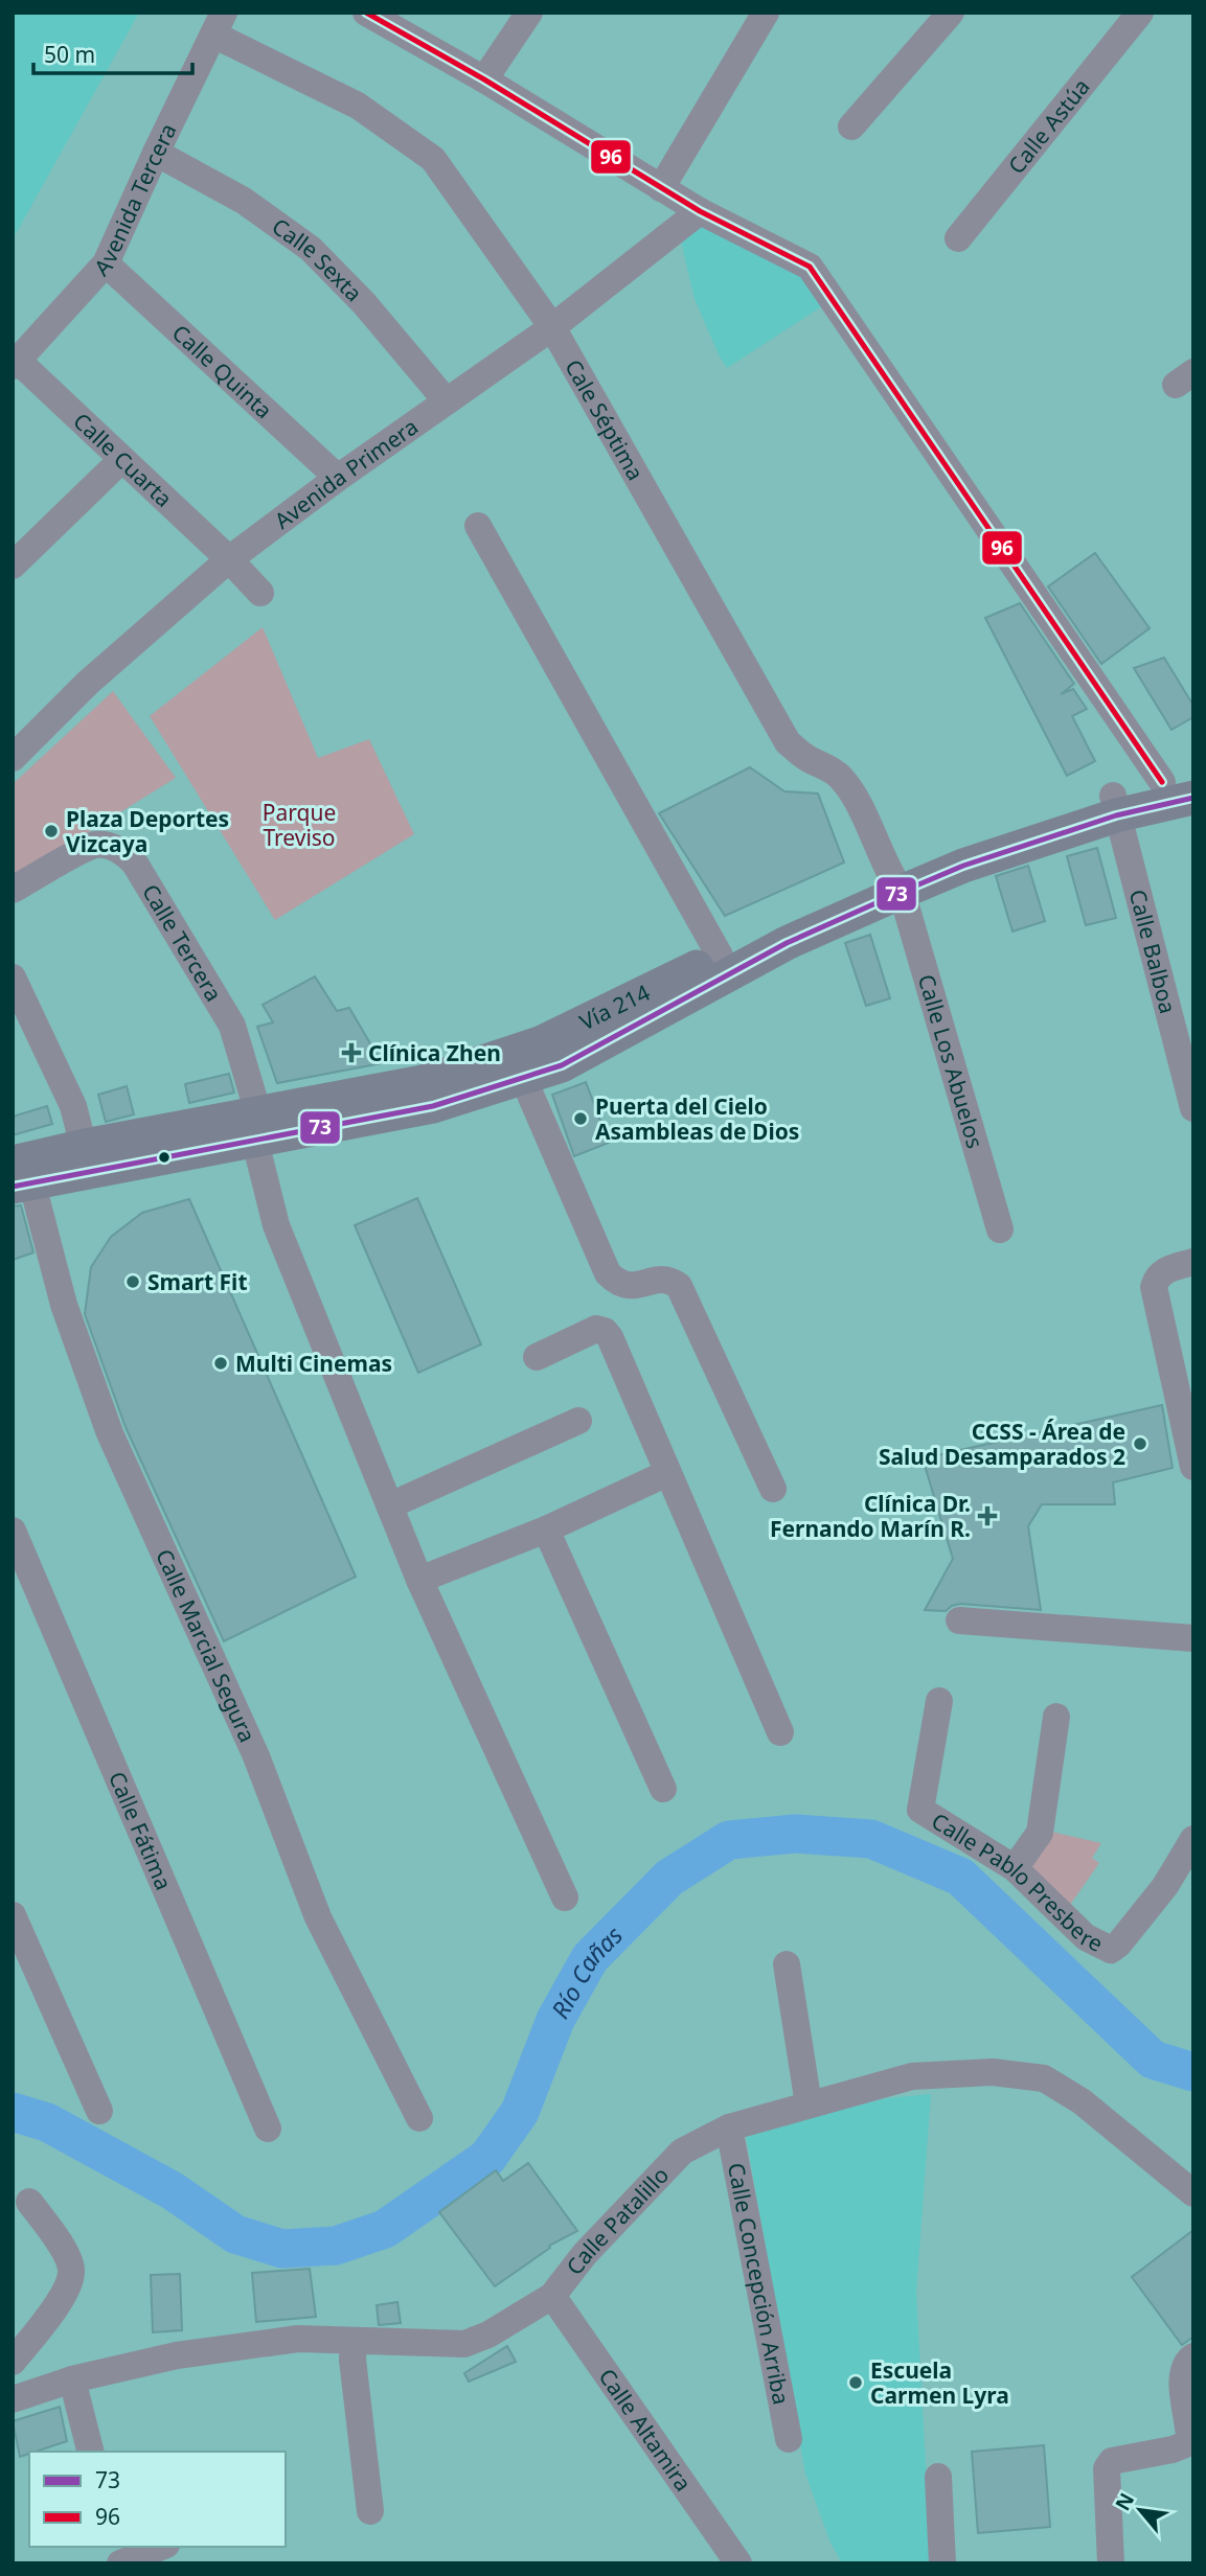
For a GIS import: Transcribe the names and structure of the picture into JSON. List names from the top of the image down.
{
  "streets": {
    "main road": ["Vía 214"],
    "street": [
      "Calle Astúa",
      "Avenida Tercera",
      "Calle Sexta",
      "Calle Quinta",
      "Cale Séptima",
      "Calle Cuarta",
      "Avenida Primera",
      "Calle Tercera",
      "Calle Balboa",
      "Calle Los Abuelos",
      "Calle Marcial Segura",
      "Calle Fátima",
      "Calle Pablo Presbere",
      "Calle Patalillo",
      "Calle Concepción Arriba",
      "Calle Altamira"
    ]
  },
  "crossings": [
    ["Avenida Tercera", "Calle Sexta"],
    ["Avenida Tercera", "Calle Quinta"],
    ["Avenida Tercera", "Cale Séptima"],
    ["Avenida Tercera", "Calle Cuarta"],
    ["Calle Sexta", "Avenida Primera"],
    ["Calle Quinta", "Avenida Primera"],
    ["Cale Séptima", "Avenida Primera"],
    ["Cale Séptima", "Vía 214"],
    ["Cale Séptima", "Calle Los Abuelos"],
    ["Calle Cuarta", "Avenida Primera"],
    ["Calle Tercera", "Vía 214"],
    ["Calle Balboa", "Vía 214"],
    ["Vía 214", "Calle Los Abuelos"],
    ["Vía 214", "Calle Marcial Segura"],
    ["Calle Patalillo", "Calle Concepción Arriba"],
    ["Calle Patalillo", "Calle Altamira"]
  ],
  "water": ["Río Cañas"],
  "parks": ["Parque Treviso"],
  "places": {
    "other": [
      "Plaza Deportes Vizcaya",
      "Puerta del Cielo Asambleas de Dios",
      "Smart Fit",
      "Multi Cinemas",
      "CCSS - Área de Salud Desamparados 2",
      "Escuela Carmen Lyra"
    ],
    "health": ["Clínica Zhen", "Clínica Dr. Fernando Marín R."]
  },
  "lines": ["transit line 96", "transit line 73"],
  "legend": ["73", "96"],
  "scale_bar": "50 m",
  "north": "top left"
}
